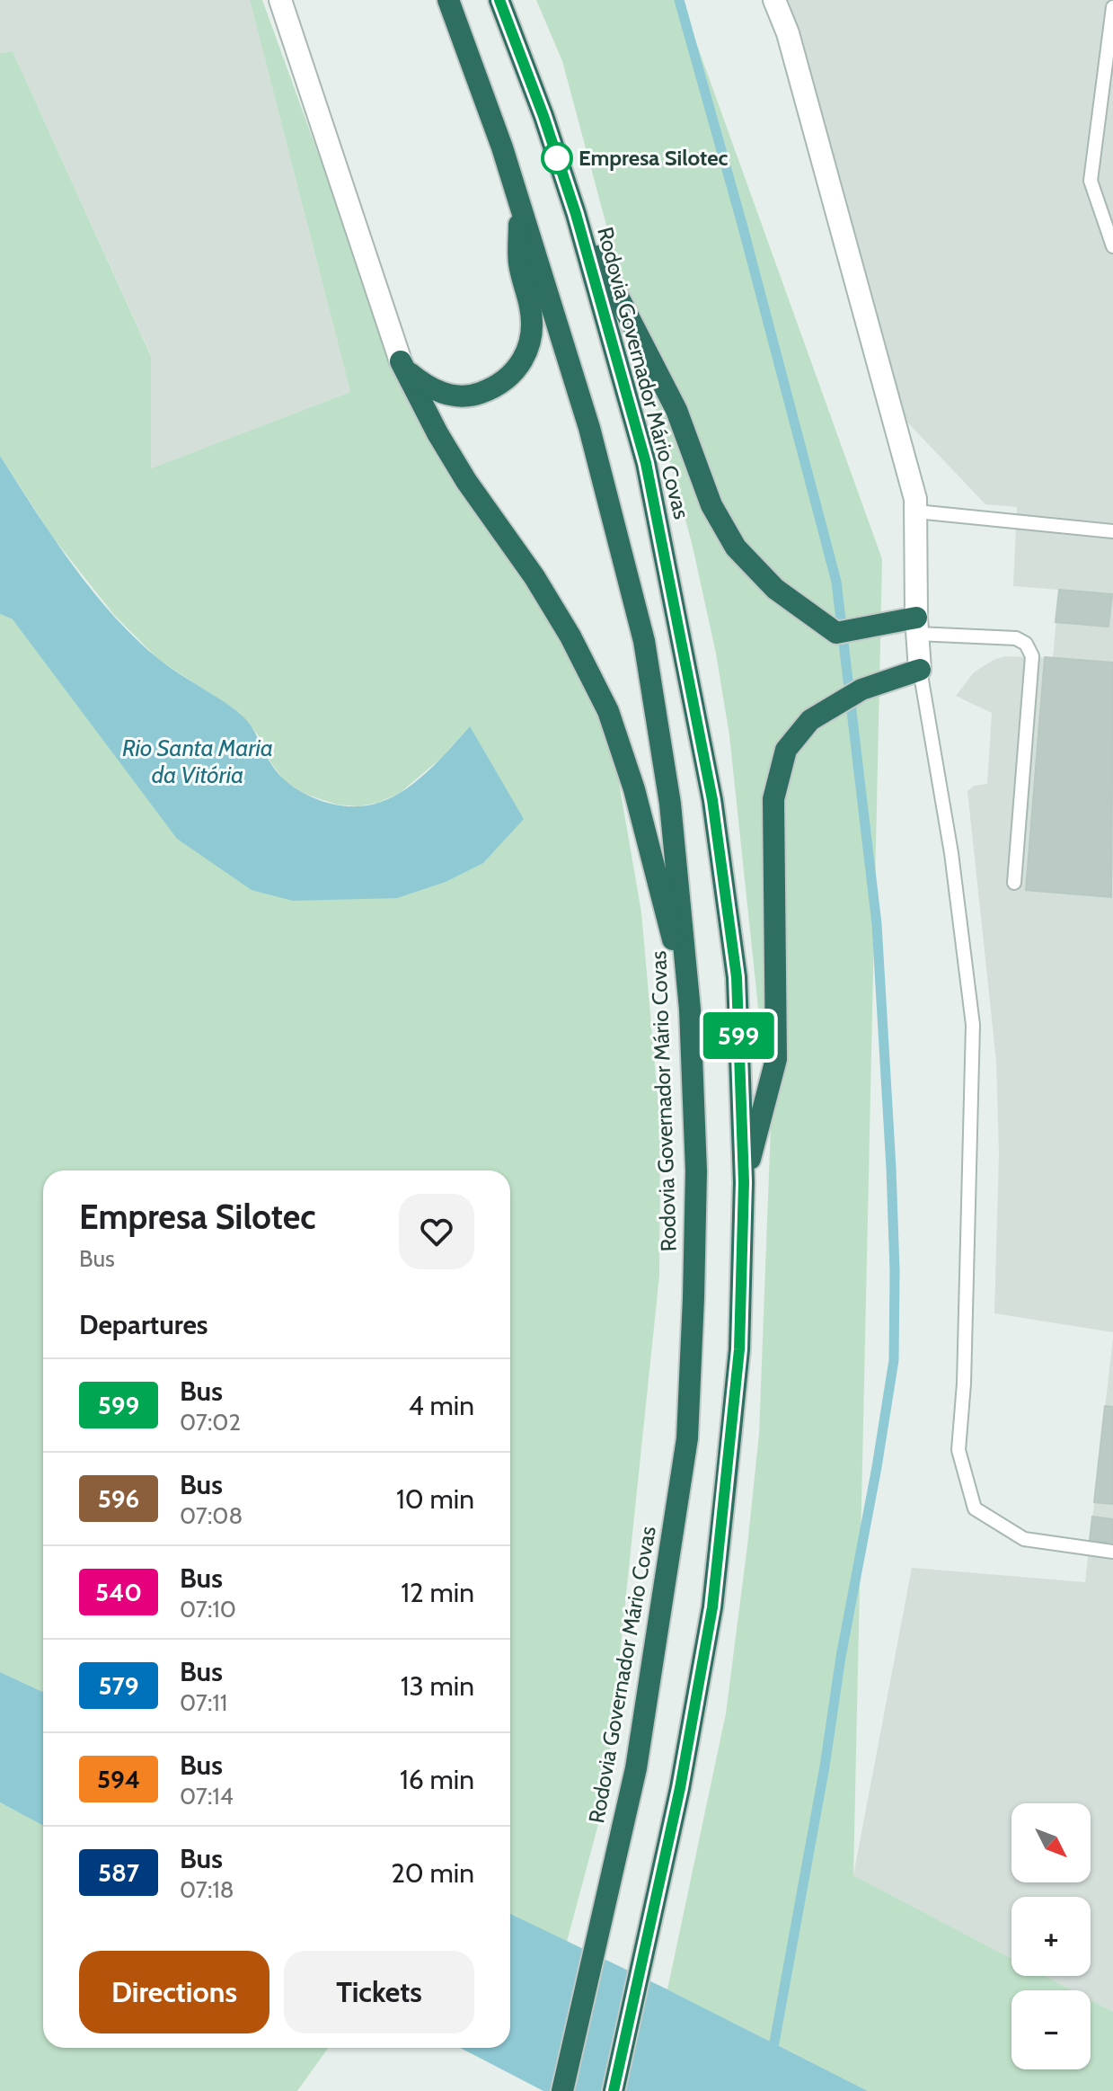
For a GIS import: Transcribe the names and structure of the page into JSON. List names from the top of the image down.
{
  "streets": {
    "highway": ["Rodovia Governador Mário Covas"]
  },
  "water": ["Rio Santa Maria da Vitória"],
  "places": ["Empresa Silotec"],
  "lines": ["bus line 599"],
  "north": "bottom right",
  "page": {
    "on_map": "599",
    "heading": [
      ["Empresa Silotec", "Bus"],
      "Departures"
    ],
    "list": [
      {
        "mark": "599",
        "name": "Bus",
        "note": "07:02",
        "value": "4 min"
      },
      {
        "mark": "596",
        "name": "Bus",
        "note": "07:08",
        "value": "10 min"
      },
      {
        "mark": "540",
        "name": "Bus",
        "note": "07:10",
        "value": "12 min"
      },
      {
        "mark": "579",
        "name": "Bus",
        "note": "07:11",
        "value": "13 min"
      },
      {
        "mark": "594",
        "name": "Bus",
        "note": "07:14",
        "value": "16 min"
      },
      {
        "mark": "587",
        "name": "Bus",
        "note": "07:18",
        "value": "20 min"
      }
    ],
    "map_buttons": ["+", "−"],
    "buttons": ["Directions", "Tickets"]
  }
}
